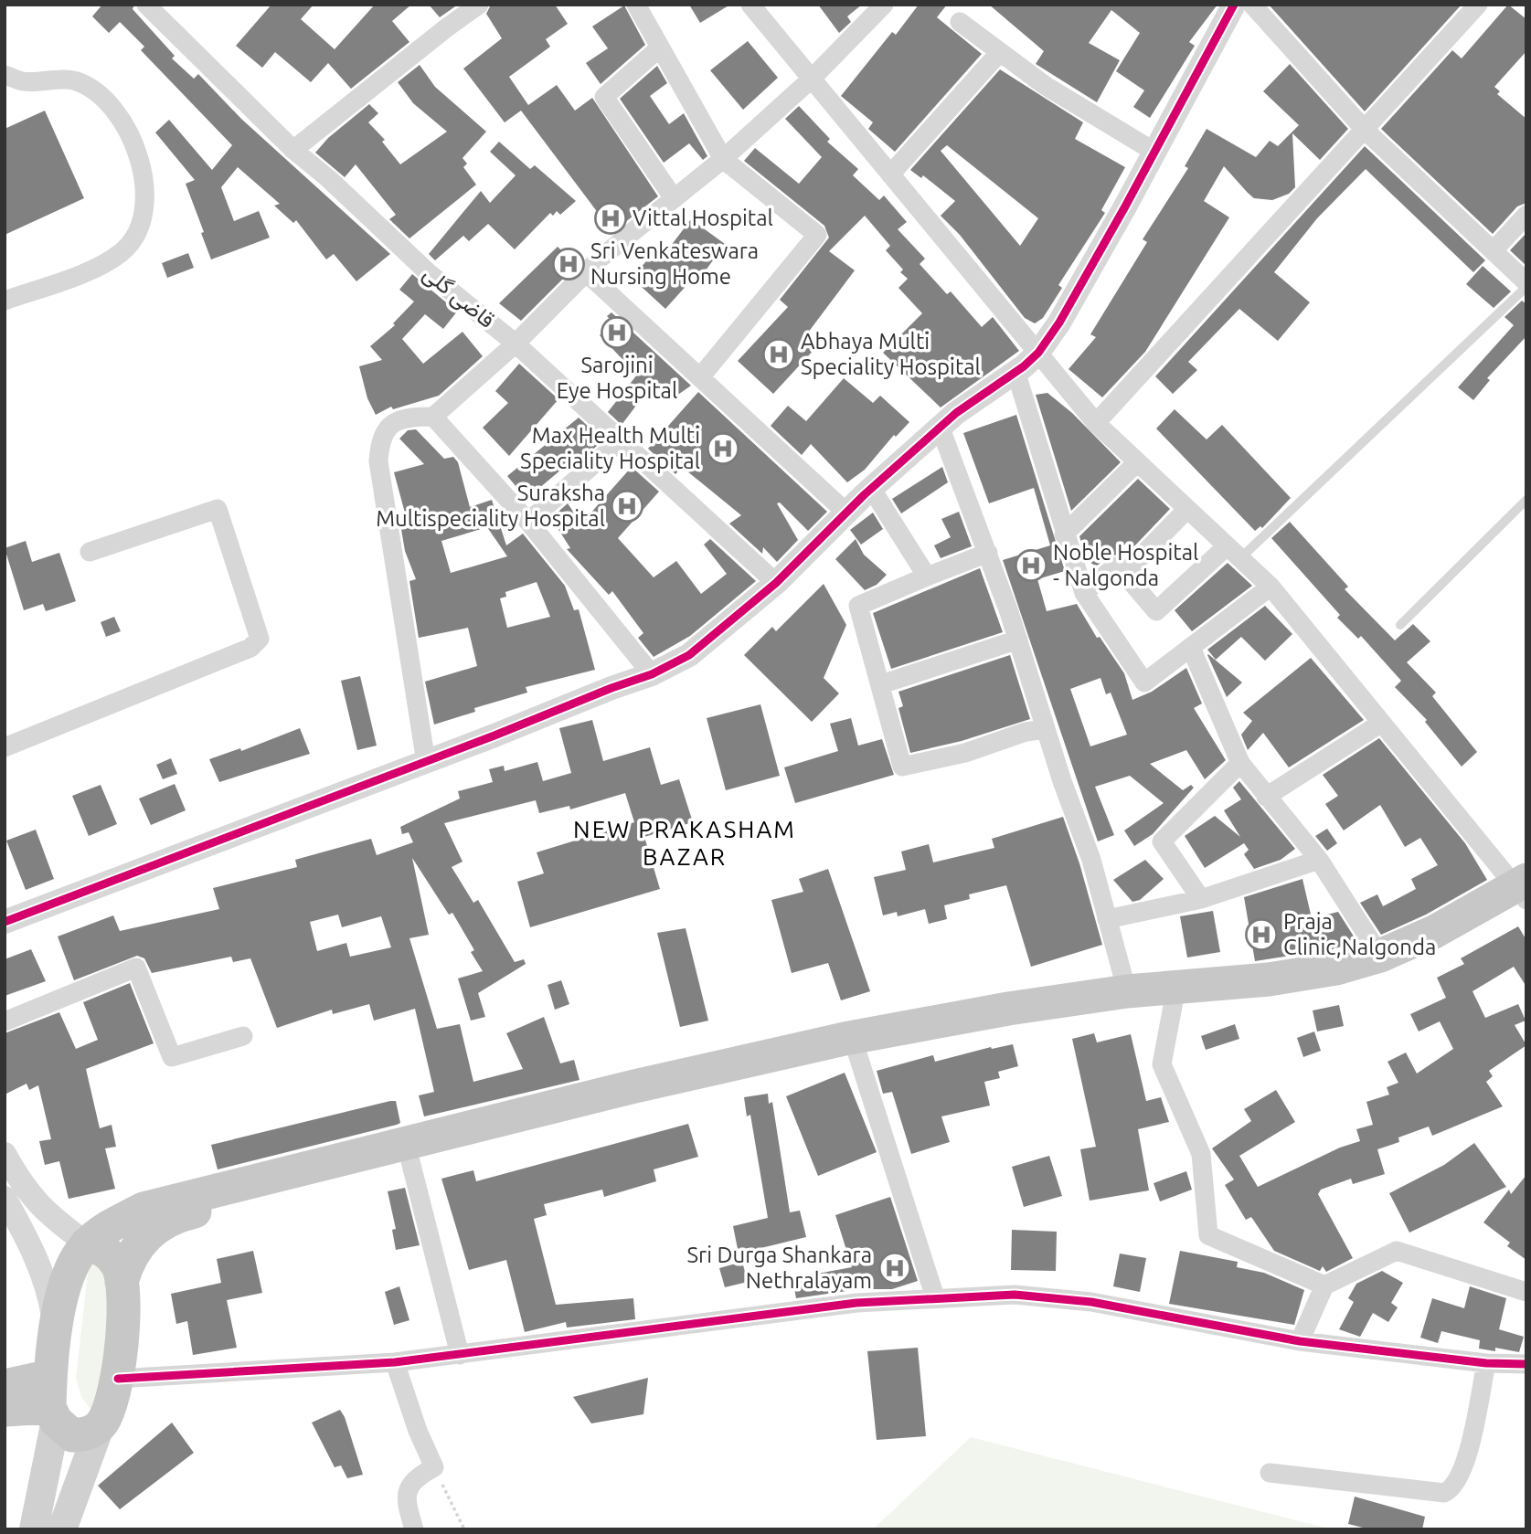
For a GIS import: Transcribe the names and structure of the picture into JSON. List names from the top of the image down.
{
  "streets": {
    "street": ["قاضی گلی"]
  },
  "districts": ["NEW PRAKASHAM BAZAR"],
  "places": {
    "hospital": [
      "Vittal Hospital",
      "Sri Venkateswara Nursing Home",
      "Sarojini Eye Hospital",
      "Abhaya Multi Speciality Hospital",
      "Max Health Multi Speciality Hospital",
      "Suraksha Multispeciality Hospital",
      "Noble Hospital - Nalgonda",
      "Praja Clinic,Nalgonda",
      "Sri Durga Shankara Nethralayam"
    ]
  }
}
